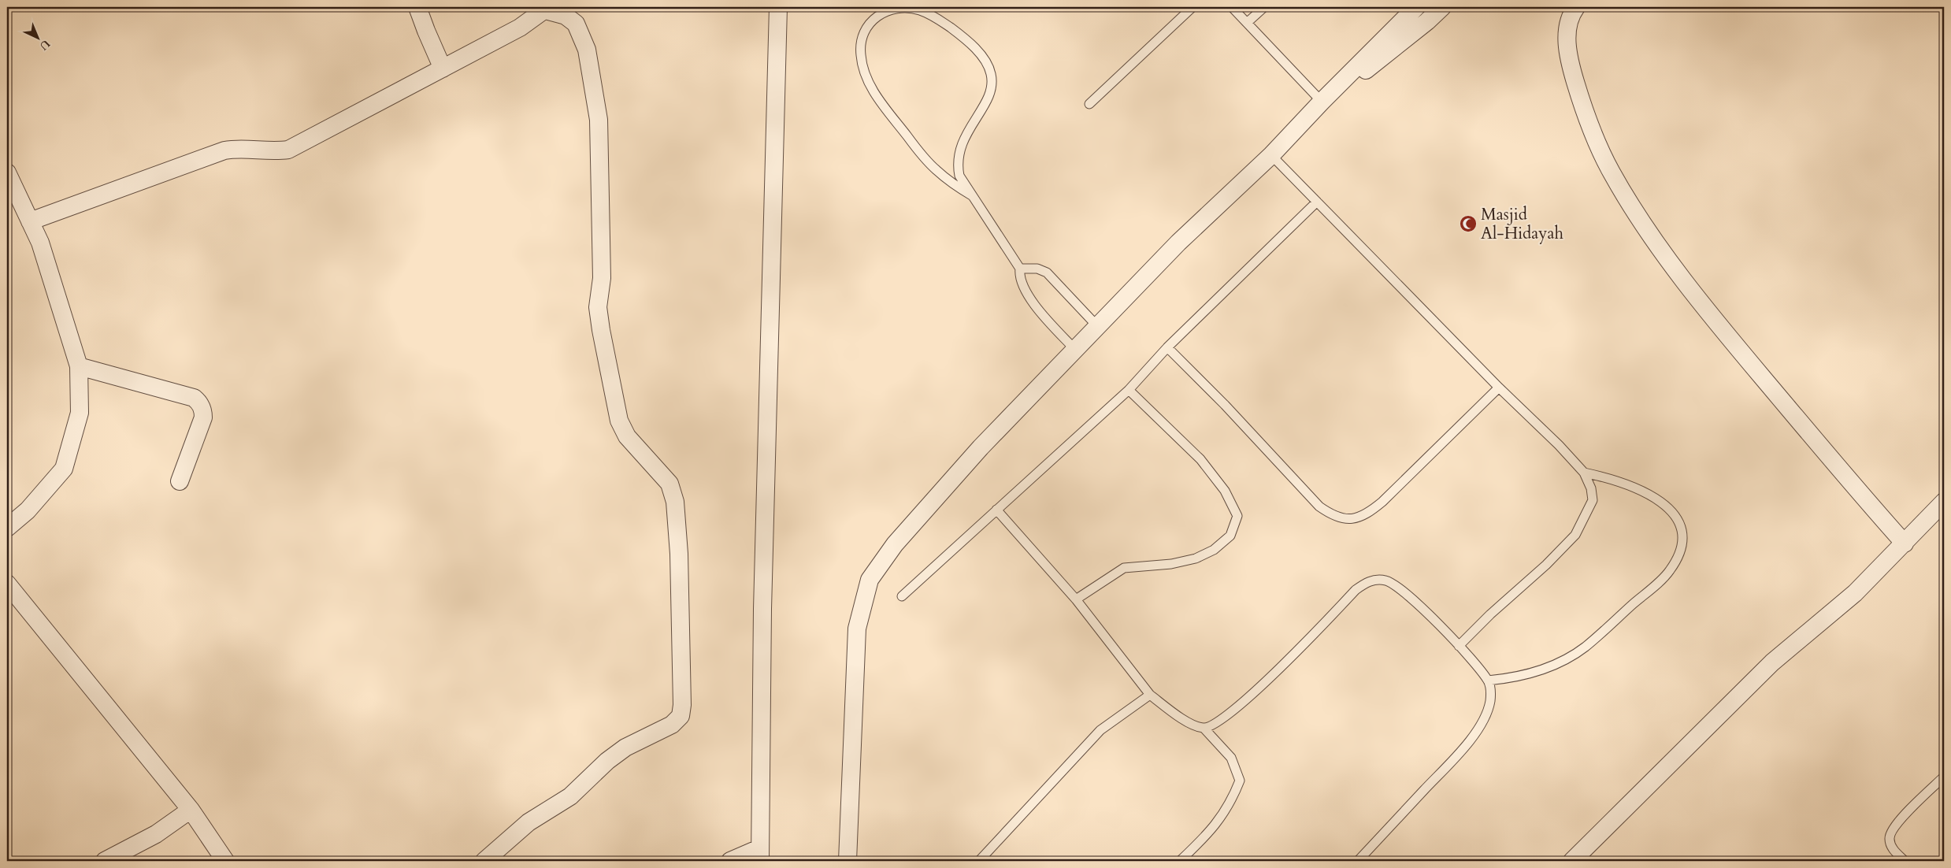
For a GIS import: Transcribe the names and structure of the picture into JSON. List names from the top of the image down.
{
  "places": {
    "mosque": ["Masjid Al-Hidayah"]
  },
  "north": "bottom right"
}
